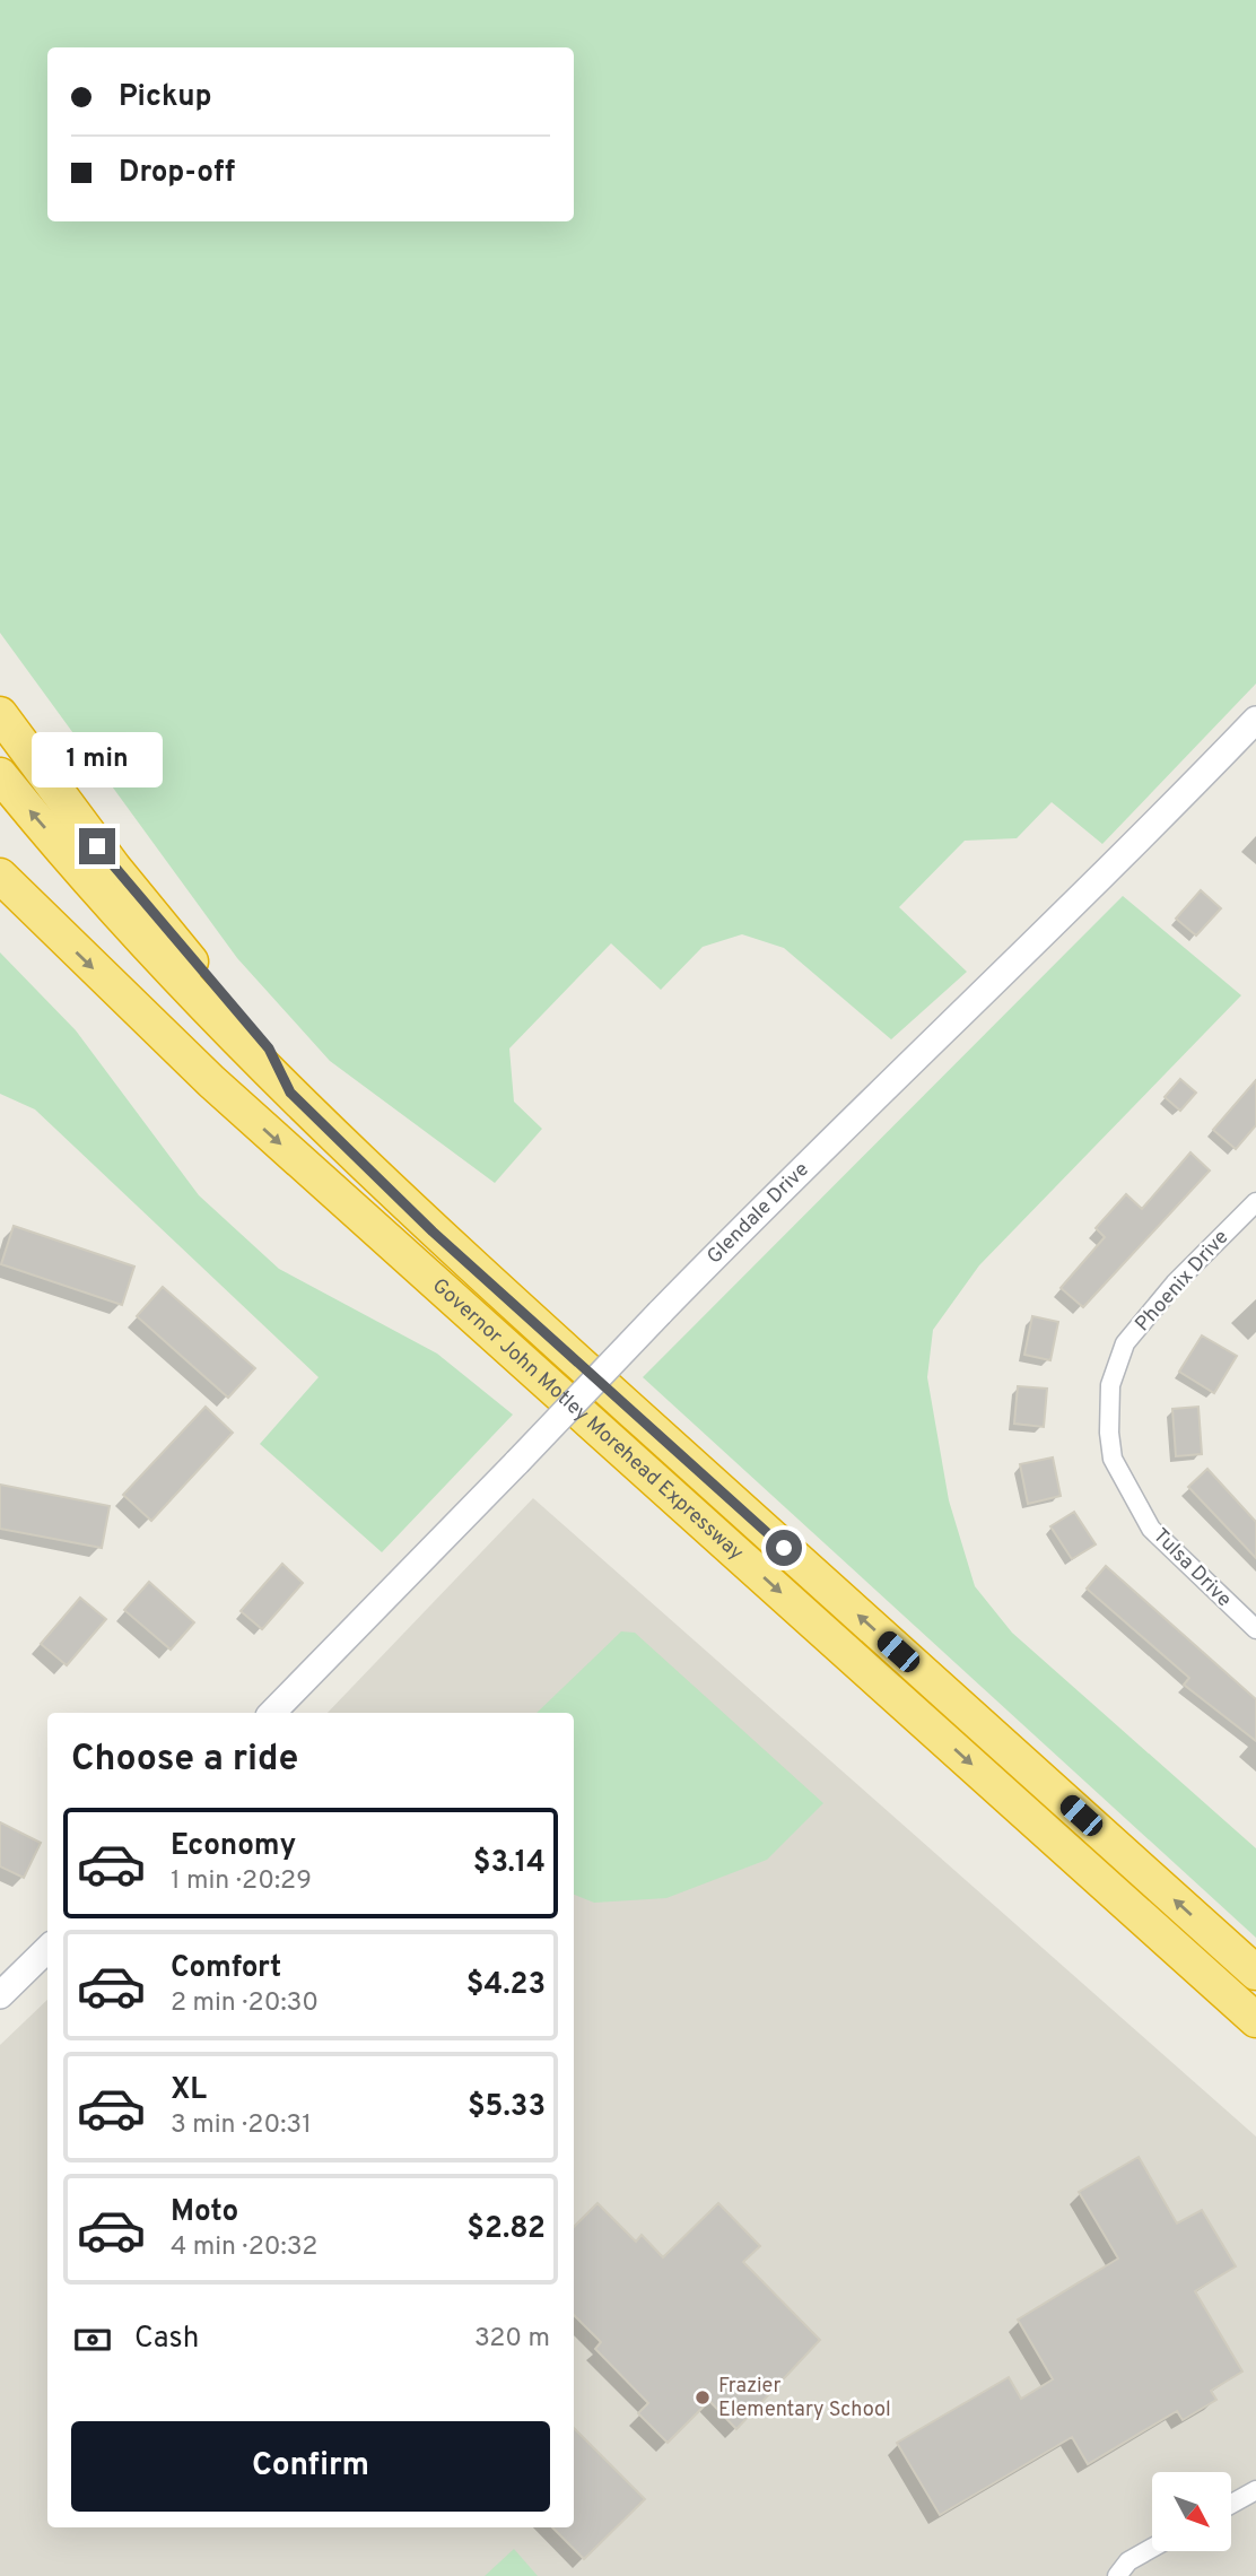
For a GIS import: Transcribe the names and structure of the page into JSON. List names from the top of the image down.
{
  "streets": {
    "highway": ["Governor John Motley Morehead Expressway"],
    "street": ["Glendale Drive", "Phoenix Drive", "Tulsa Drive"]
  },
  "crossings": [
    ["Phoenix Drive", "Tulsa Drive"]
  ],
  "places": ["Frazier Elementary School"],
  "north": "bottom right",
  "page": {
    "banner": ["Pickup", "Drop-off"],
    "bubble": "1 min",
    "heading": "Choose a ride",
    "list": [
      {
        "name": "Economy",
        "note": "1 min · 20:29",
        "value": "$3.14"
      },
      {
        "name": "Comfort",
        "note": "2 min · 20:30",
        "value": "$4.23"
      },
      {
        "name": "XL",
        "note": "3 min · 20:31",
        "value": "$5.33"
      },
      {
        "name": "Moto",
        "note": "4 min · 20:32",
        "value": "$2.82"
      }
    ],
    "pay": ["Cash", "320 m"],
    "buttons": "Confirm"
  }
}
